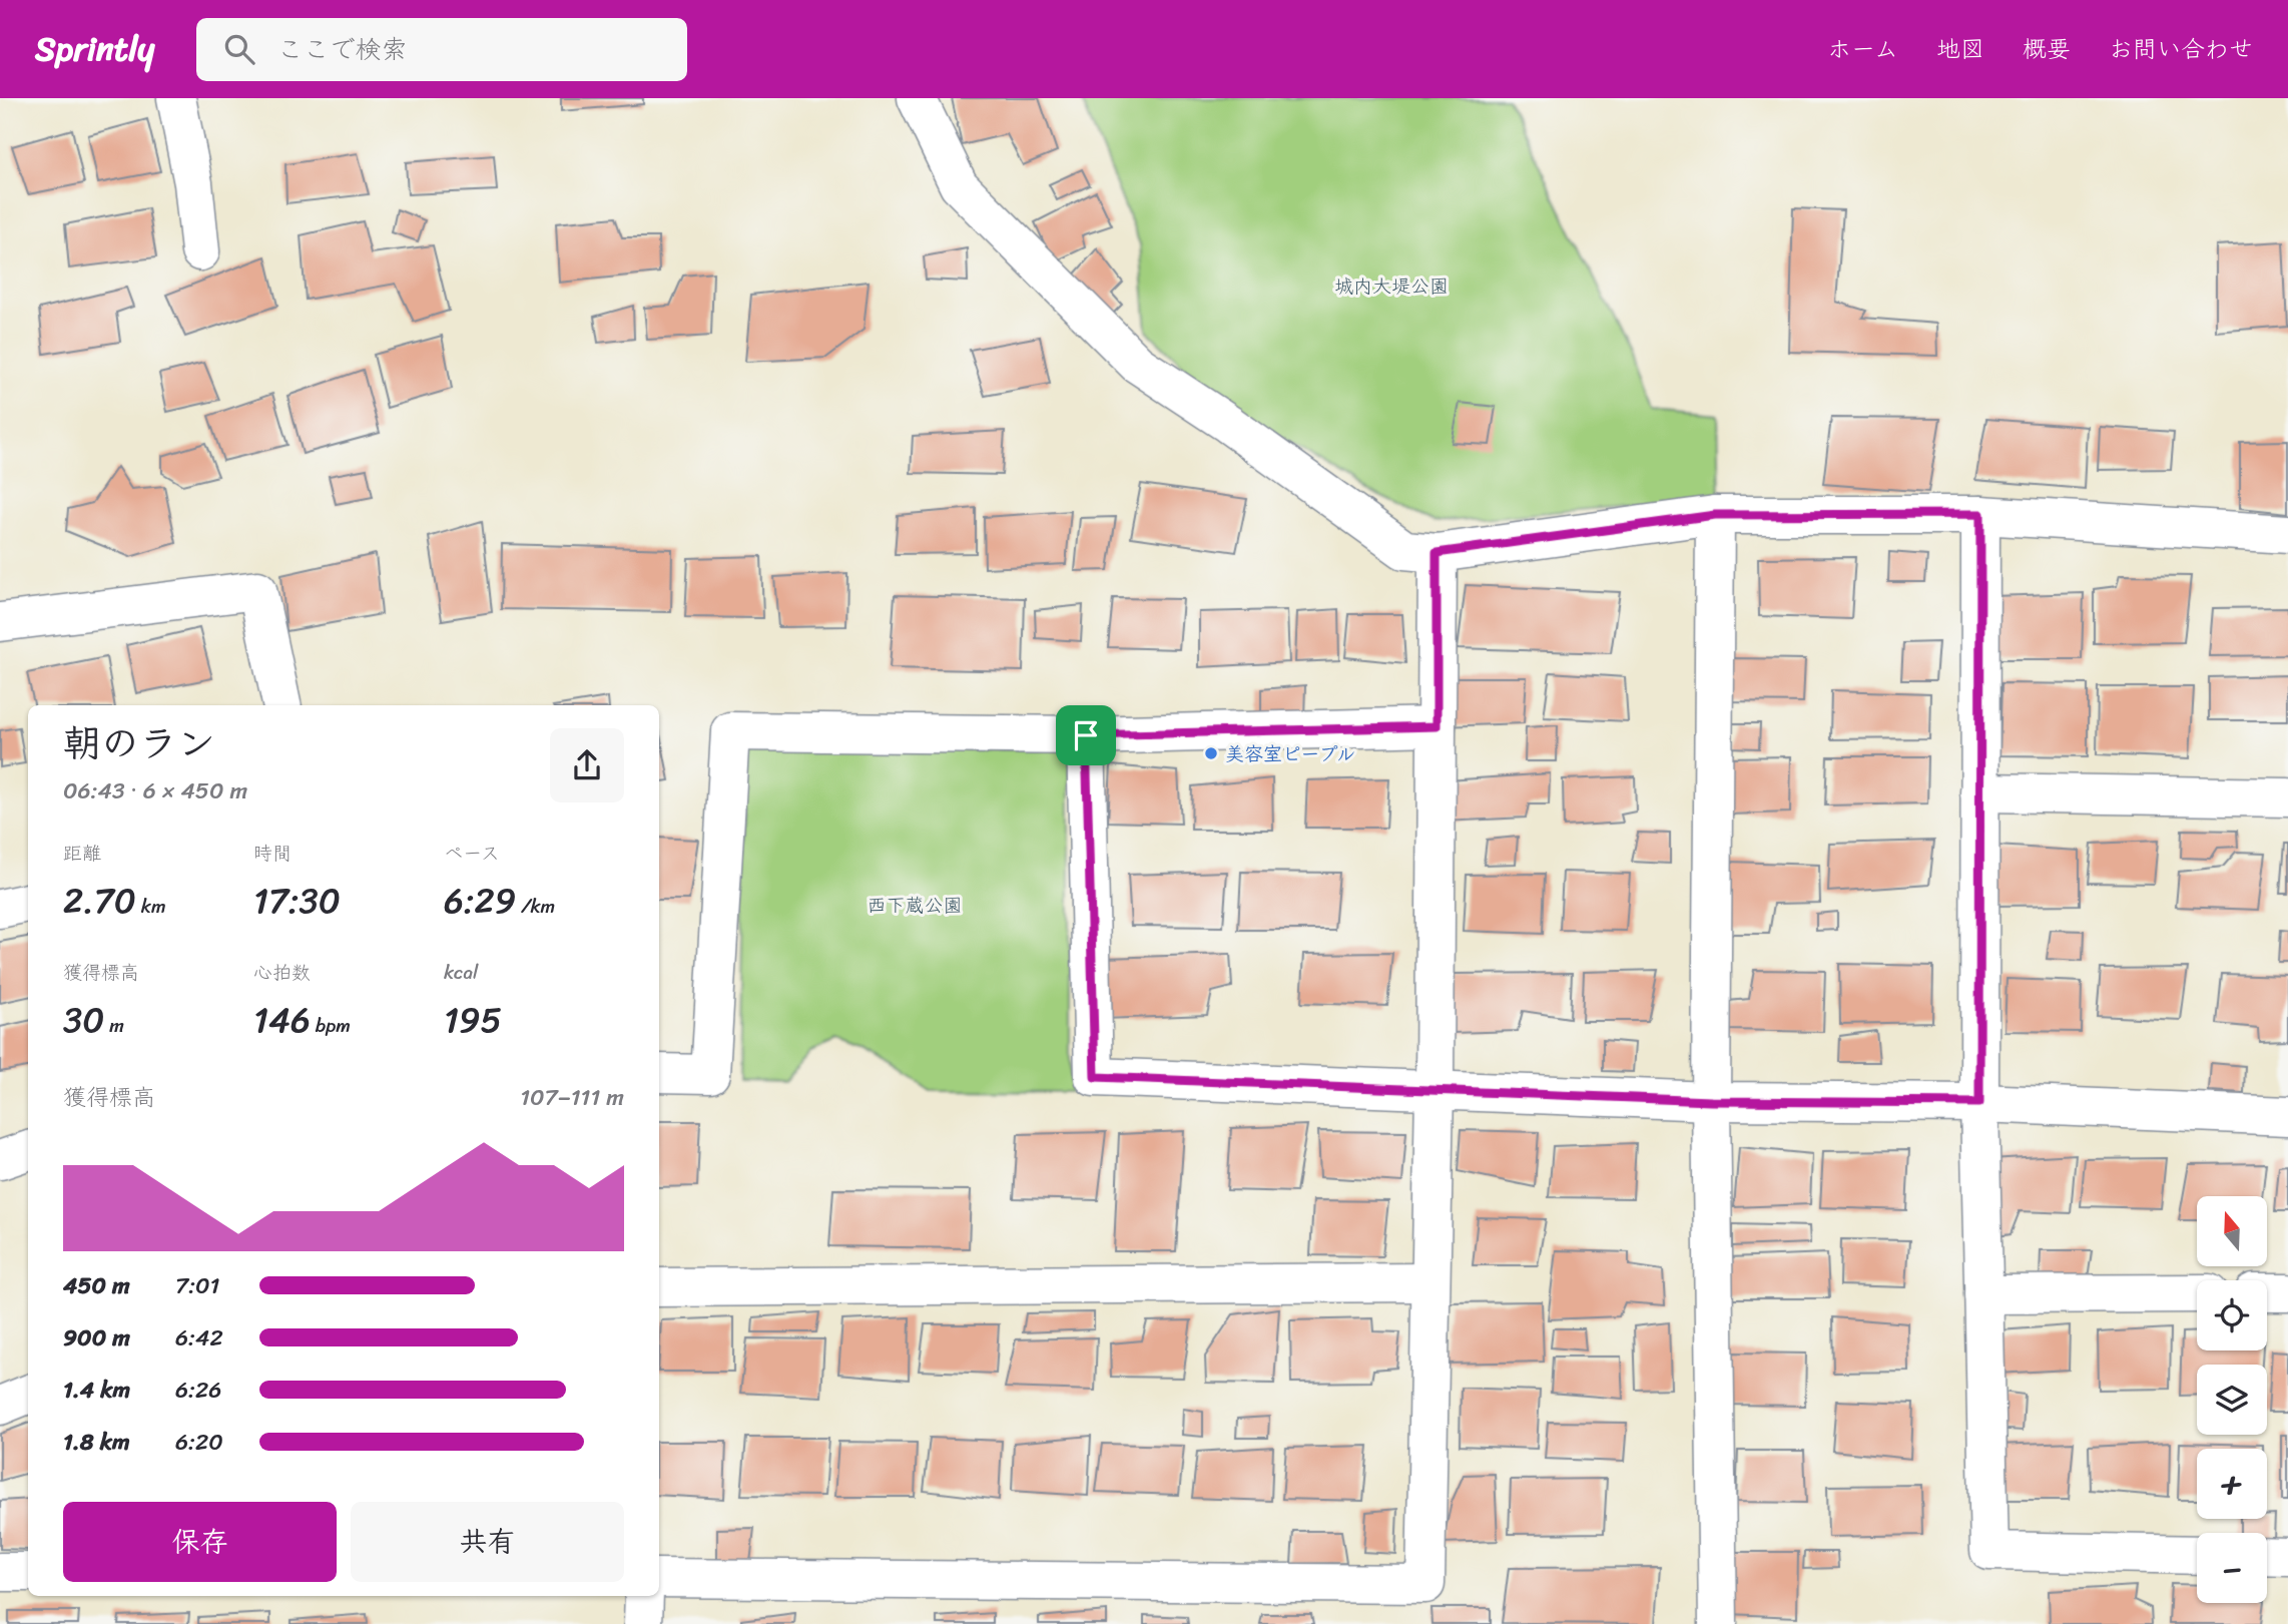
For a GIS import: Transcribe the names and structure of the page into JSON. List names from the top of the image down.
{
  "parks": ["城内大堤公園", "西下蔵公園"],
  "places": ["美容室ピープル"],
  "north": "top",
  "page": {
    "header": "Sprintly",
    "search": "ここで検索",
    "nav": [
      "ホーム",
      "地図",
      "概要",
      "お問い合わせ"
    ],
    "heading": ["朝のラン", "06:43 · 6 × 450 m"],
    "stats": [
      ["距離", "2.70 km"],
      ["時間", "17:30"],
      ["ペース", "6:29 /km"],
      ["獲得標高", "30 m"],
      ["心拍数", "146 bpm"],
      ["kcal", "195"]
    ],
    "chart": ["獲得標高", "107–111 m"],
    "map_buttons": ["+", "−"],
    "list": [
      {
        "name": "450 m",
        "note": "7:01"
      },
      {
        "name": "900 m",
        "note": "6:42"
      },
      {
        "name": "1.4 km",
        "note": "6:26"
      },
      {
        "name": "1.8 km",
        "note": "6:20"
      }
    ],
    "buttons": ["保存", "共有"]
  }
}
